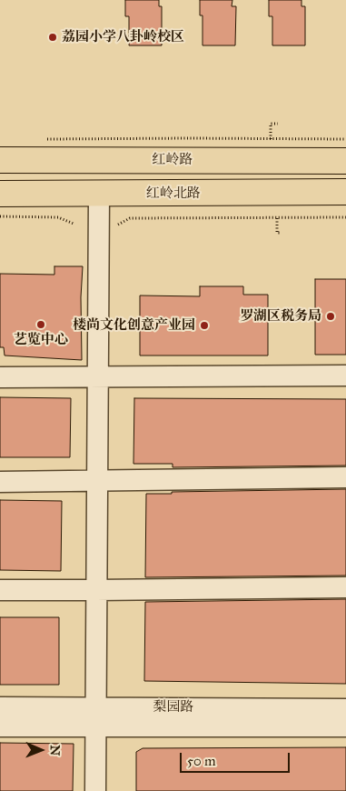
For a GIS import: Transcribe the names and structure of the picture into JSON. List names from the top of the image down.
{
  "streets": {
    "main road": ["红岭路", "红岭北路"],
    "street": ["梨园路"]
  },
  "places": [
    "荔园小学八卦岭校区",
    "罗湖区税务局",
    "艺览中心",
    "楼尚文化创意产业园"
  ],
  "scale_bar": "50 m",
  "north": "right"
}
